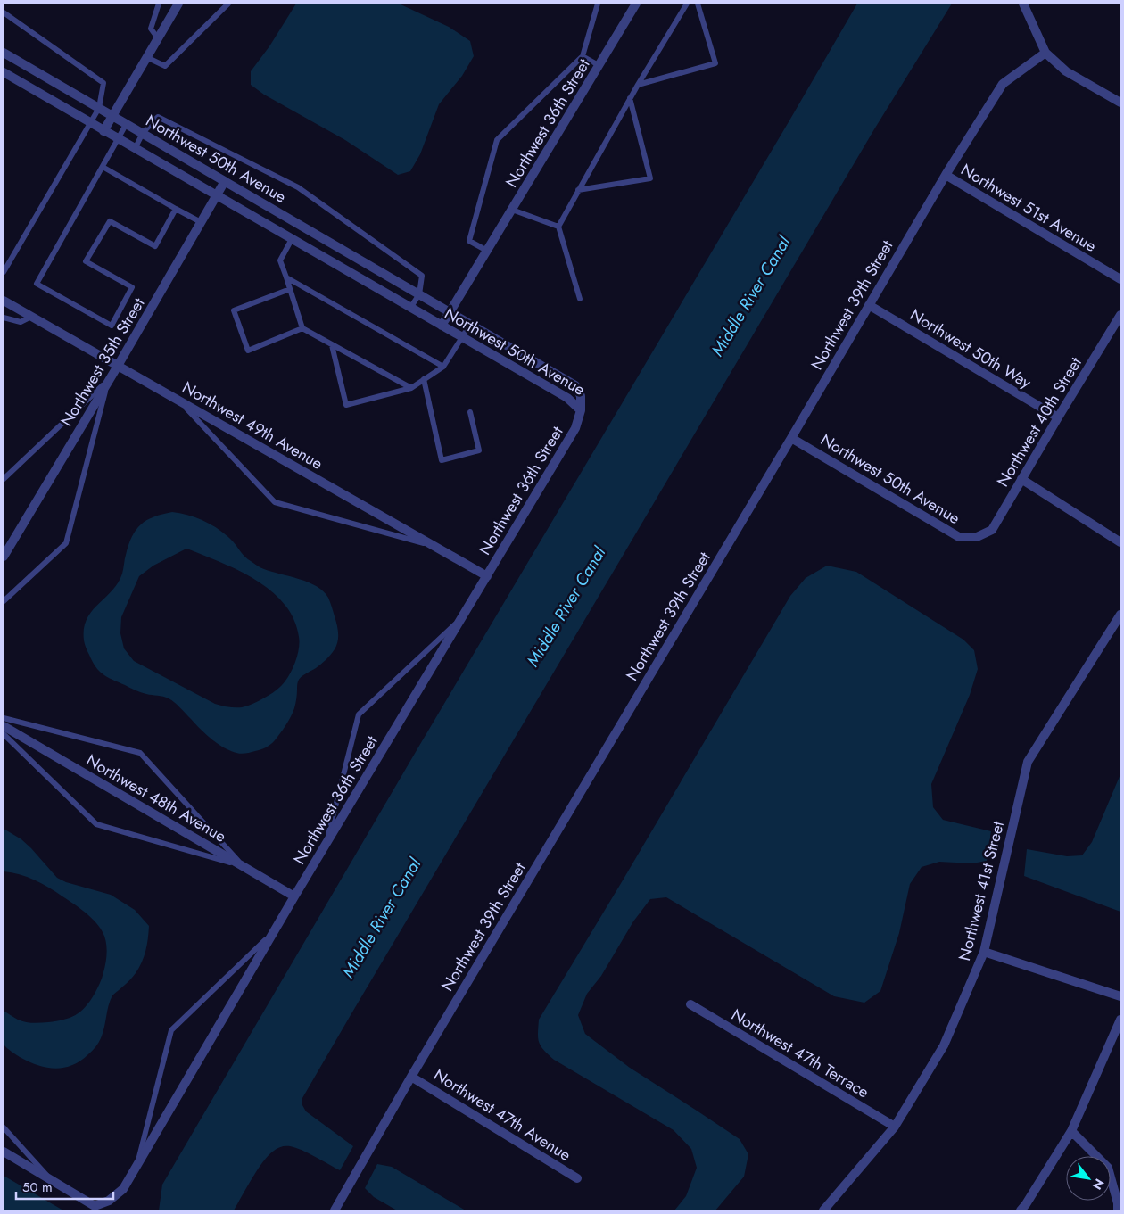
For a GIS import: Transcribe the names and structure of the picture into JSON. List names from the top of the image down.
{
  "streets": {
    "street": [
      "Northwest 36th Street",
      "Northwest 50th Avenue",
      "Northwest 51st Avenue",
      "Northwest 39th Street",
      "Northwest 50th Way",
      "Northwest 35th Street",
      "Northwest 40th Street",
      "Northwest 49th Avenue",
      "Northwest 48th Avenue",
      "Northwest 41st Street",
      "Northwest 47th Terrace",
      "Northwest 47th Avenue"
    ]
  },
  "crossings": [
    ["Northwest 36th Street", "Northwest 50th Avenue"],
    ["Northwest 36th Street", "Northwest 49th Avenue"],
    ["Northwest 36th Street", "Northwest 48th Avenue"],
    ["Northwest 50th Avenue", "Northwest 39th Street"],
    ["Northwest 50th Avenue", "Northwest 35th Street"],
    ["Northwest 50th Avenue", "Northwest 40th Street"],
    ["Northwest 51st Avenue", "Northwest 39th Street"],
    ["Northwest 39th Street", "Northwest 50th Way"],
    ["Northwest 39th Street", "Northwest 47th Avenue"],
    ["Northwest 50th Way", "Northwest 40th Street"],
    ["Northwest 35th Street", "Northwest 49th Avenue"],
    ["Northwest 41st Street", "Northwest 47th Terrace"]
  ],
  "water": ["Middle River Canal"],
  "scale_bar": "50 m",
  "north": "bottom right"
}
